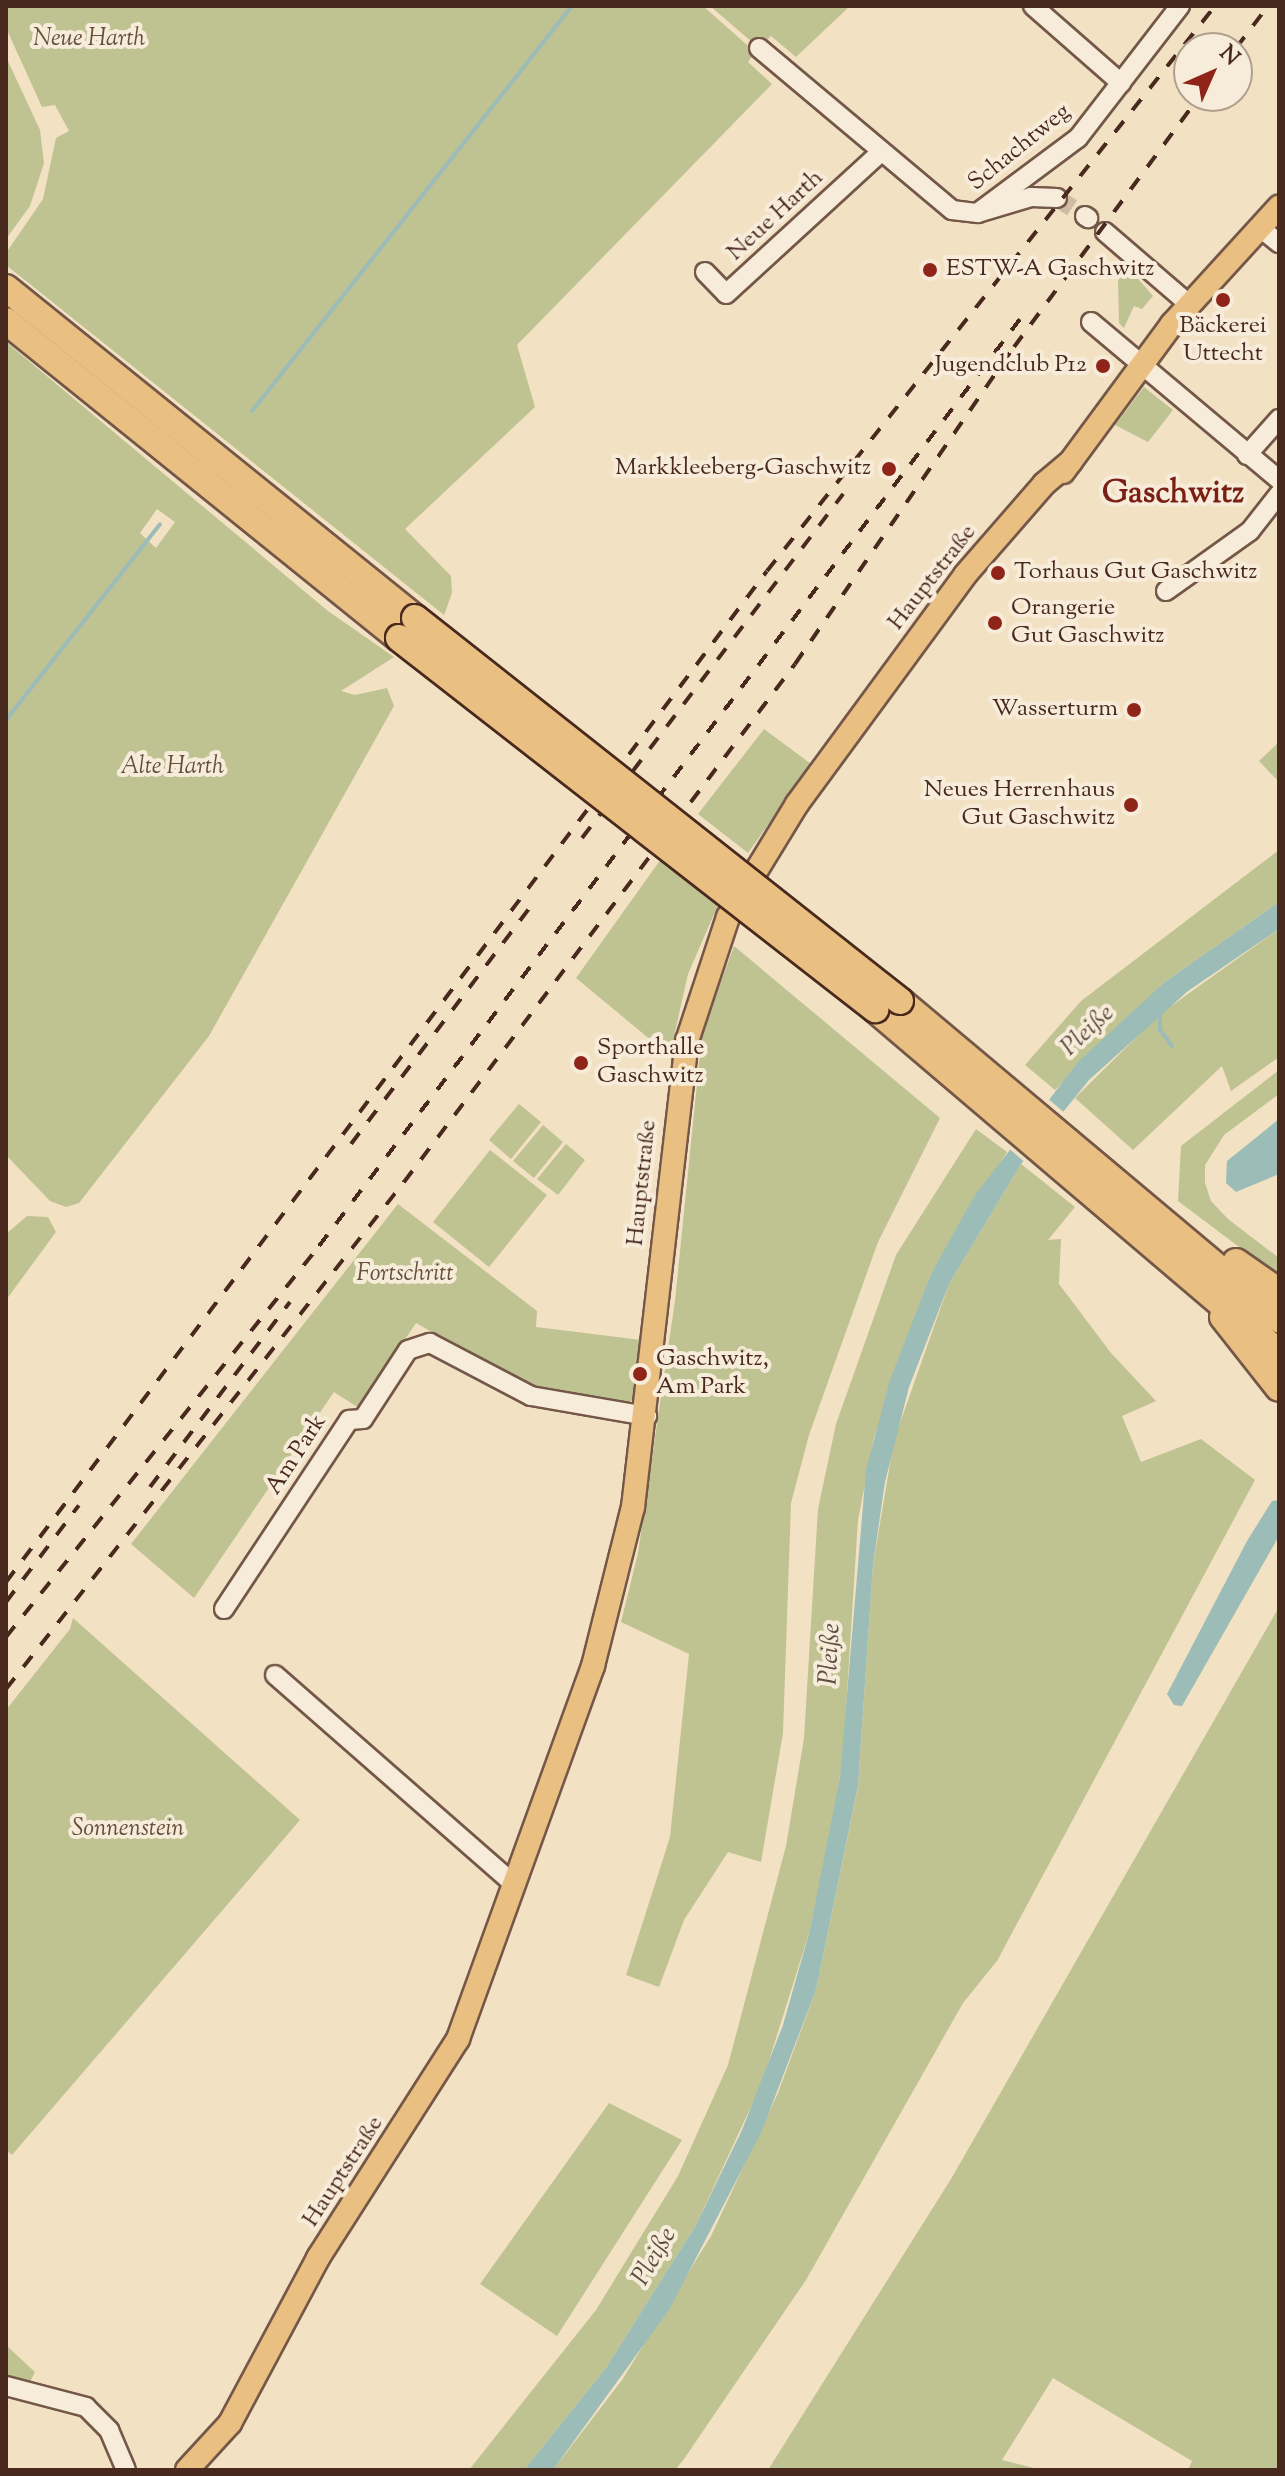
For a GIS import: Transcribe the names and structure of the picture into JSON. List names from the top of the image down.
{
  "streets": {
    "main road": ["Hauptstraße"],
    "street": ["Schachtweg", "Neue Harth", "Am Park"]
  },
  "crossings": [
    ["Hauptstraße", "Am Park"]
  ],
  "districts": ["Gaschwitz"],
  "water": ["Pleiße"],
  "parks": [
    "Neue Harth",
    "Alte Harth",
    "Fortschritt",
    "Sonnenstein"
  ],
  "places": [
    "ESTW-A Gaschwitz",
    "Bäckerei Uttecht",
    "Jugendclub P12",
    "Markkleeberg-Gaschwitz",
    "Torhaus Gut Gaschwitz",
    "Orangerie Gut Gaschwitz",
    "Wasserturm",
    "Neues Herrenhaus Gut Gaschwitz",
    "Sporthalle Gaschwitz",
    "Gaschwitz, Am Park"
  ],
  "north": "top right"
}
